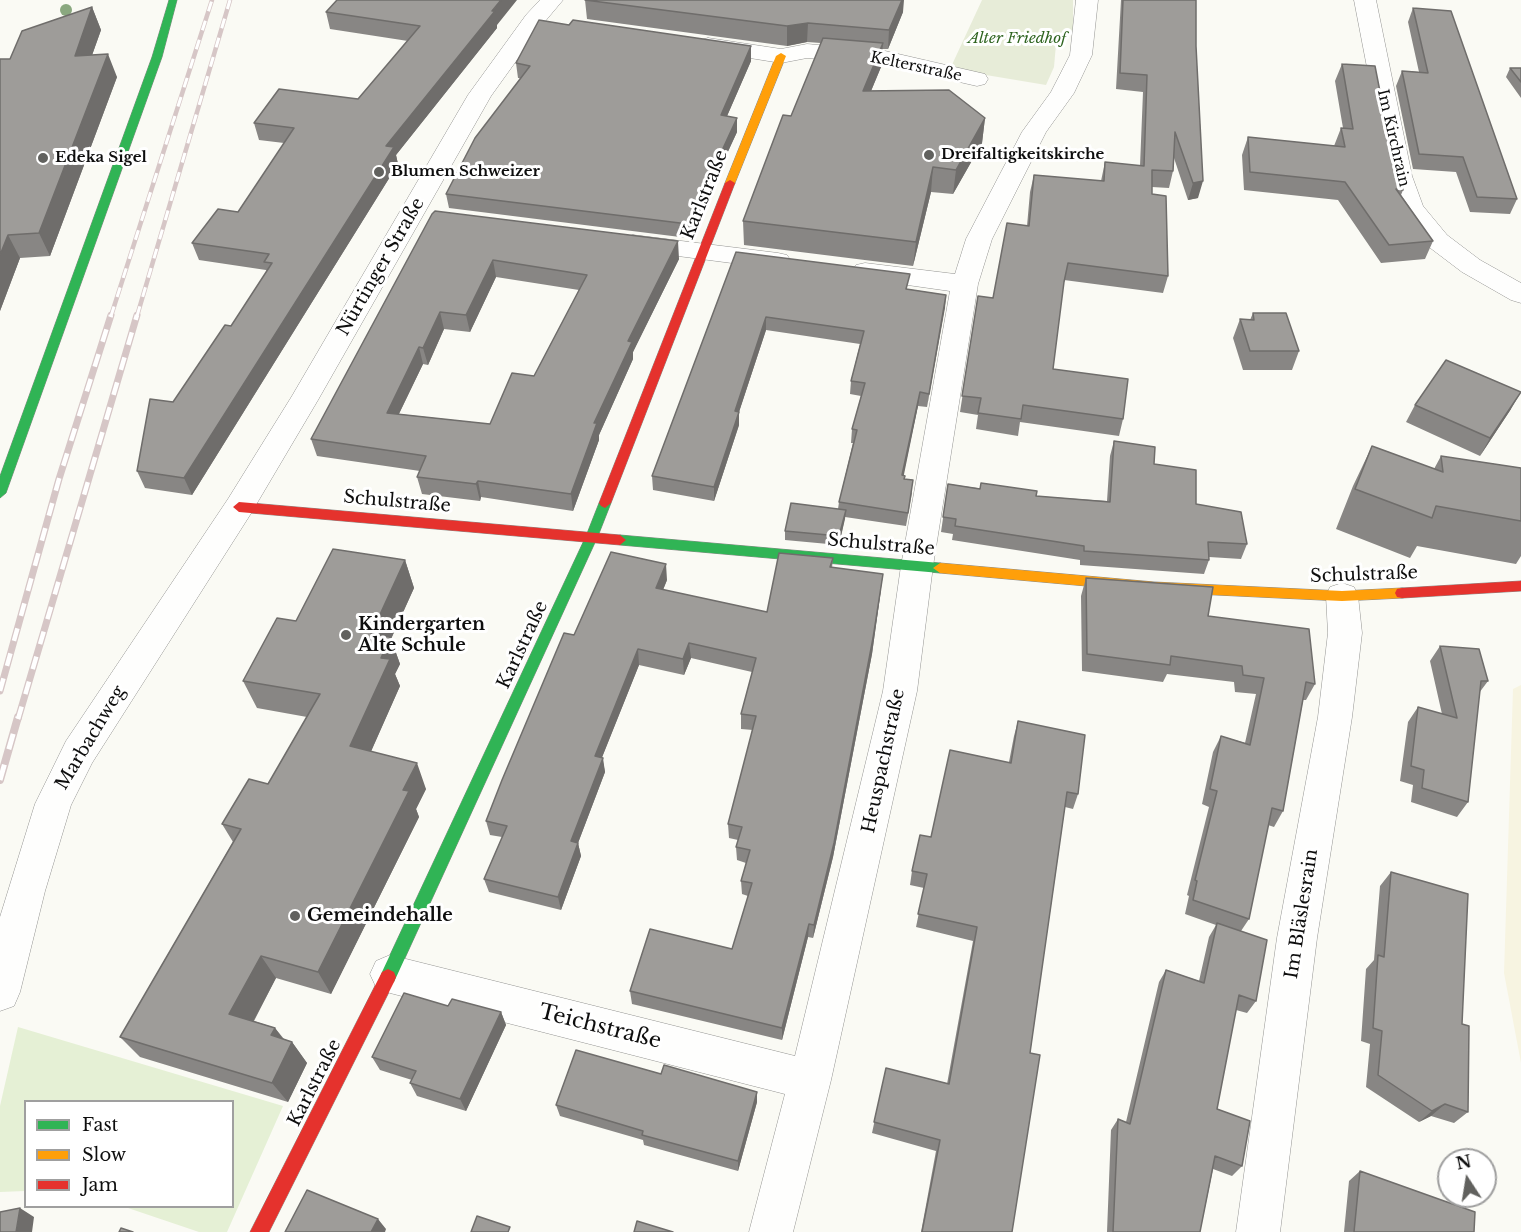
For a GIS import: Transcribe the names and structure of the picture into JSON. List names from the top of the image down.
{
  "streets": {
    "street": [
      "Kelterstraße",
      "Im Kirchrain",
      "Karlstraße",
      "Nürtinger Straße",
      "Schulstraße",
      "Marbachweg",
      "Heuspachstraße",
      "Im Bläslesrain",
      "Teichstraße"
    ]
  },
  "crossings": [
    ["Kelterstraße", "Karlstraße"],
    ["Karlstraße", "Schulstraße"],
    ["Karlstraße", "Teichstraße"],
    ["Nürtinger Straße", "Schulstraße"],
    ["Nürtinger Straße", "Marbachweg"],
    ["Schulstraße", "Heuspachstraße"],
    ["Schulstraße", "Im Bläslesrain"],
    ["Heuspachstraße", "Teichstraße"]
  ],
  "parks": ["Alter Friedhof"],
  "places": [
    "Dreifaltigkeitskirche",
    "Edeka Sigel",
    "Blumen Schweizer",
    "Kindergarten Alte Schule",
    "Gemeindehalle"
  ],
  "legend": ["Fast", "Slow", "Jam"],
  "north": "top"
}
